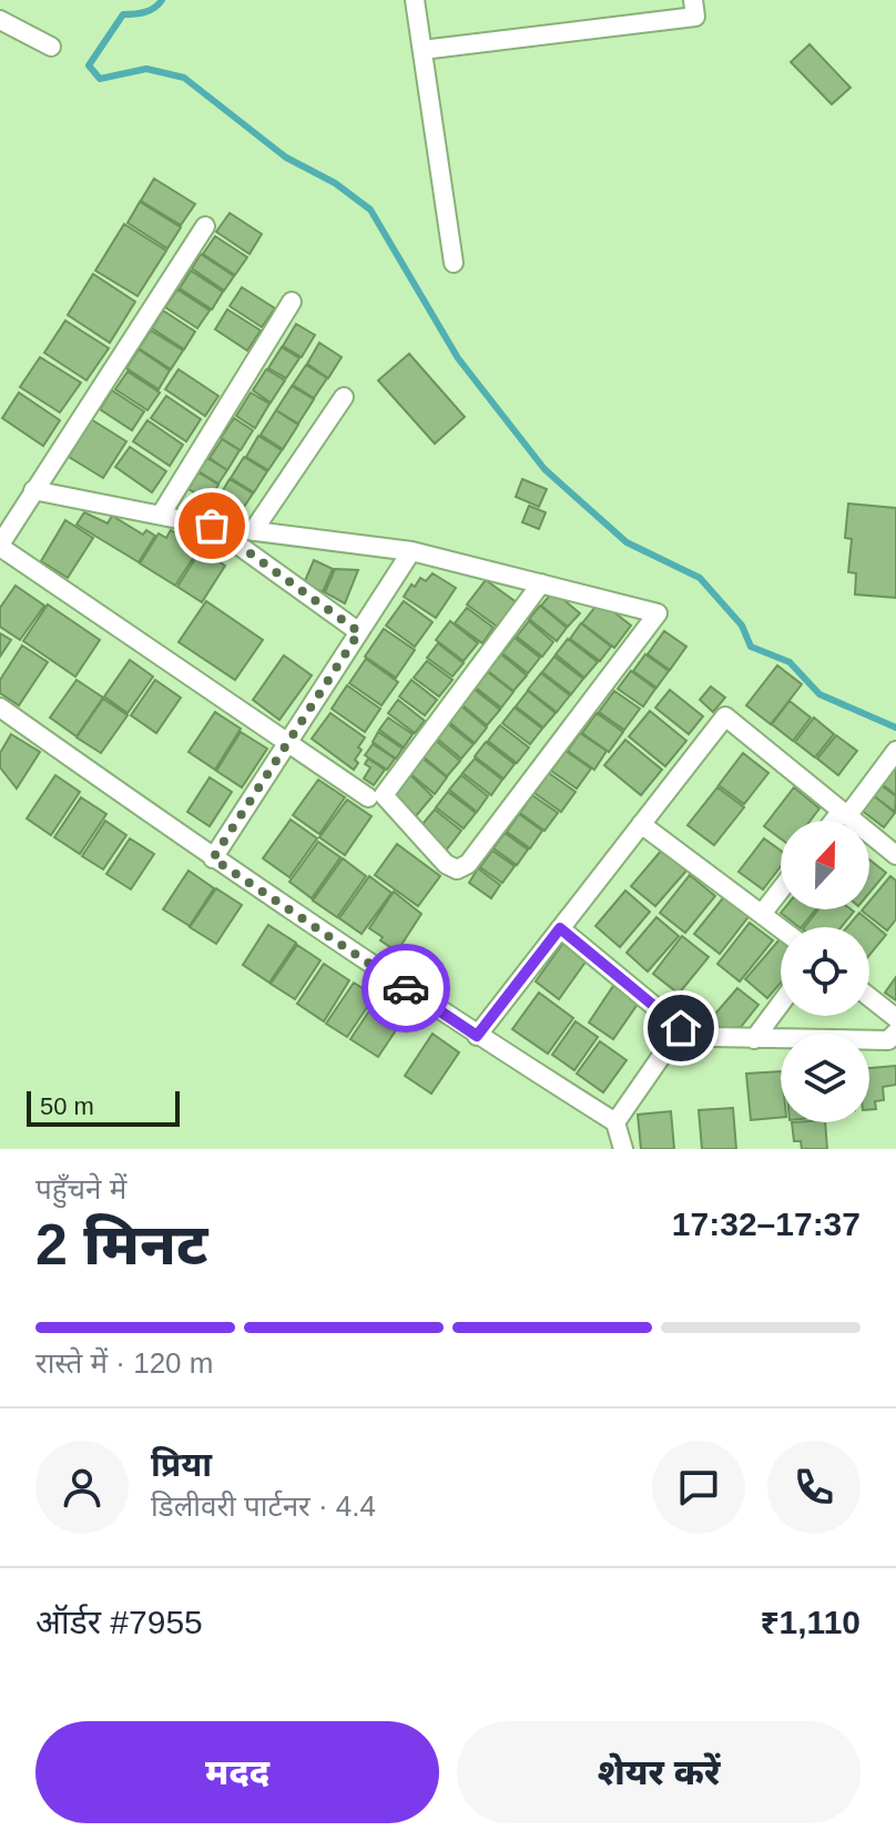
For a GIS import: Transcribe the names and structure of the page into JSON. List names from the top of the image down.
{
  "scale_bar": "50 m",
  "north": "top",
  "page": {
    "scale": "50 m",
    "heading": ["2 मिनट", "पहुँचने में", "17:32–17:37"],
    "panel": [
      "प्रिया",
      "डिलीवरी पार्टनर · 4.4",
      "ऑर्डर #7955",
      "₹1,110"
    ],
    "bar": "रास्ते में · 120 m",
    "buttons": ["मदद", "शेयर करें"]
  }
}
